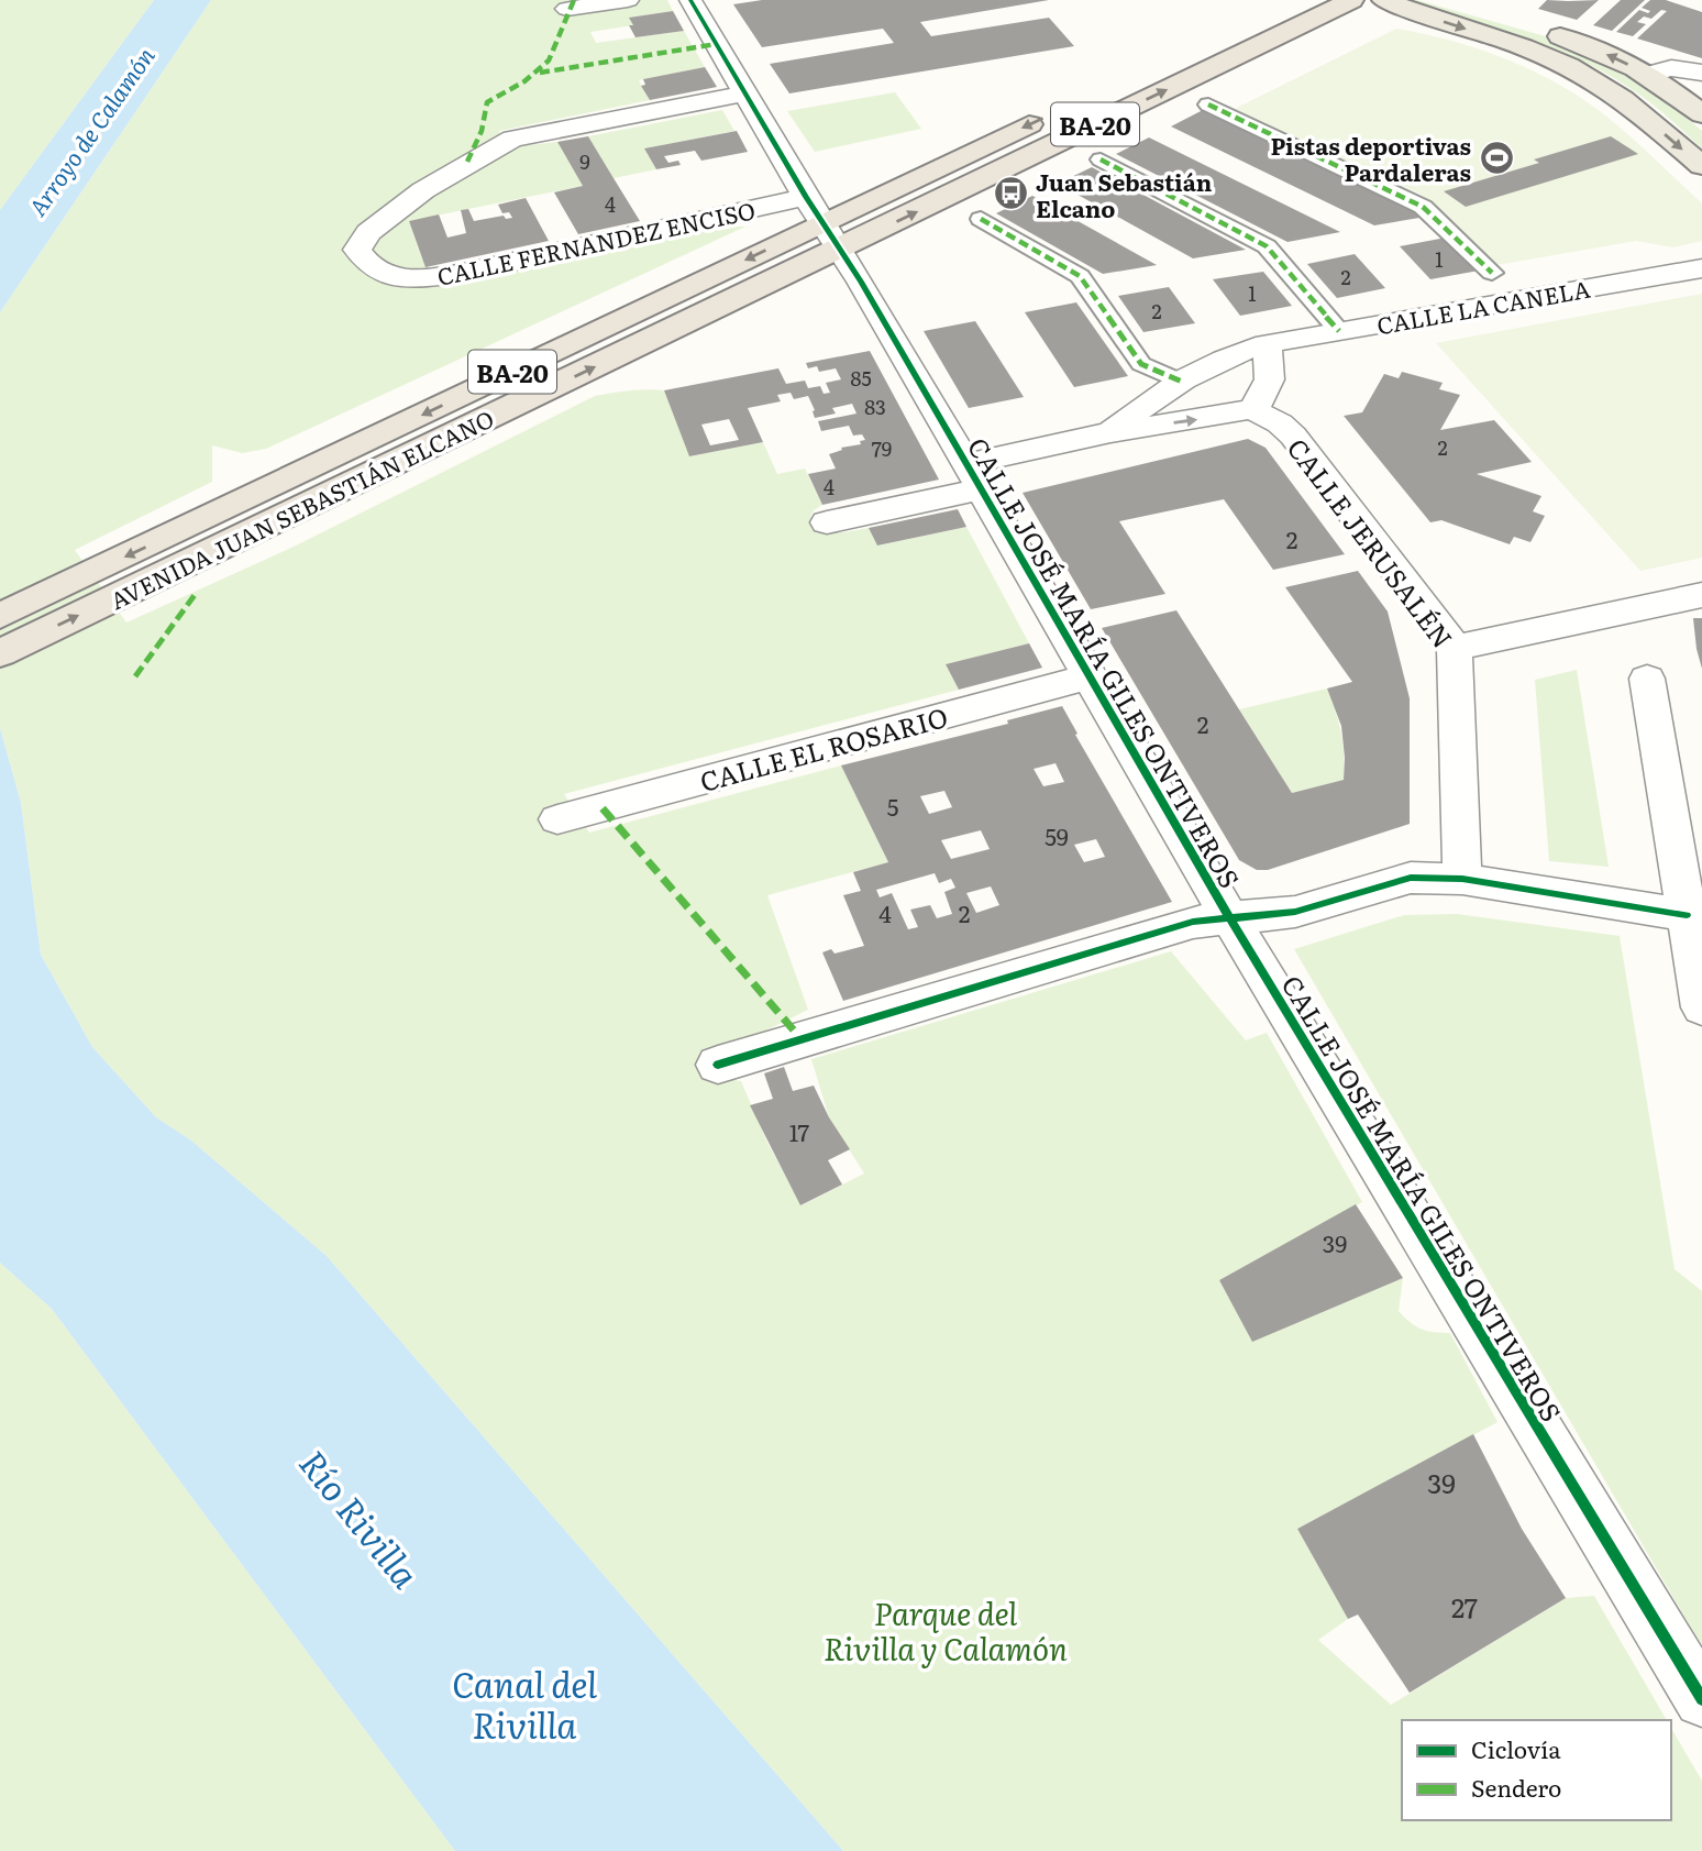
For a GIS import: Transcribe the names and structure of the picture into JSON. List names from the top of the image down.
{
  "streets": {
    "highway": ["BA-20", "AVENIDA JUAN SEBASTIÁN ELCANO"],
    "street": [
      "CALLE FERNANDEZ ENCISO",
      "CALLE LA CANELA",
      "CALLE JERUSALÉN",
      "CALLE JOSÉ MARÍA GILES ONTIVEROS",
      "CALLE EL ROSARIO"
    ]
  },
  "crossings": [
    ["CALLE FERNANDEZ ENCISO", "AVENIDA JUAN SEBASTIÁN ELCANO"],
    ["CALLE FERNANDEZ ENCISO", "CALLE JOSÉ MARÍA GILES ONTIVEROS"],
    ["CALLE LA CANELA", "CALLE JERUSALÉN"],
    ["CALLE LA CANELA", "CALLE JOSÉ MARÍA GILES ONTIVEROS"],
    ["AVENIDA JUAN SEBASTIÁN ELCANO", "CALLE JOSÉ MARÍA GILES ONTIVEROS"],
    ["CALLE JOSÉ MARÍA GILES ONTIVEROS", "CALLE EL ROSARIO"]
  ],
  "water": ["Arroyo de Calamón", "Río Rivilla", "Canal del Rivilla"],
  "parks": ["Parque del Rivilla y Calamón"],
  "places": {
    "sports": ["Pistas deportivas Pardaleras"],
    "bus stop": ["Juan Sebastián Elcano"]
  },
  "house_numbers": [
    "9",
    "4",
    "1",
    "2",
    "1",
    "2",
    "85",
    "83",
    "2",
    "79",
    "4",
    "2",
    "2",
    "5",
    "59",
    "4",
    "2",
    "17",
    "39",
    "39",
    "27"
  ],
  "legend": ["Ciclovía", "Sendero"]
}
